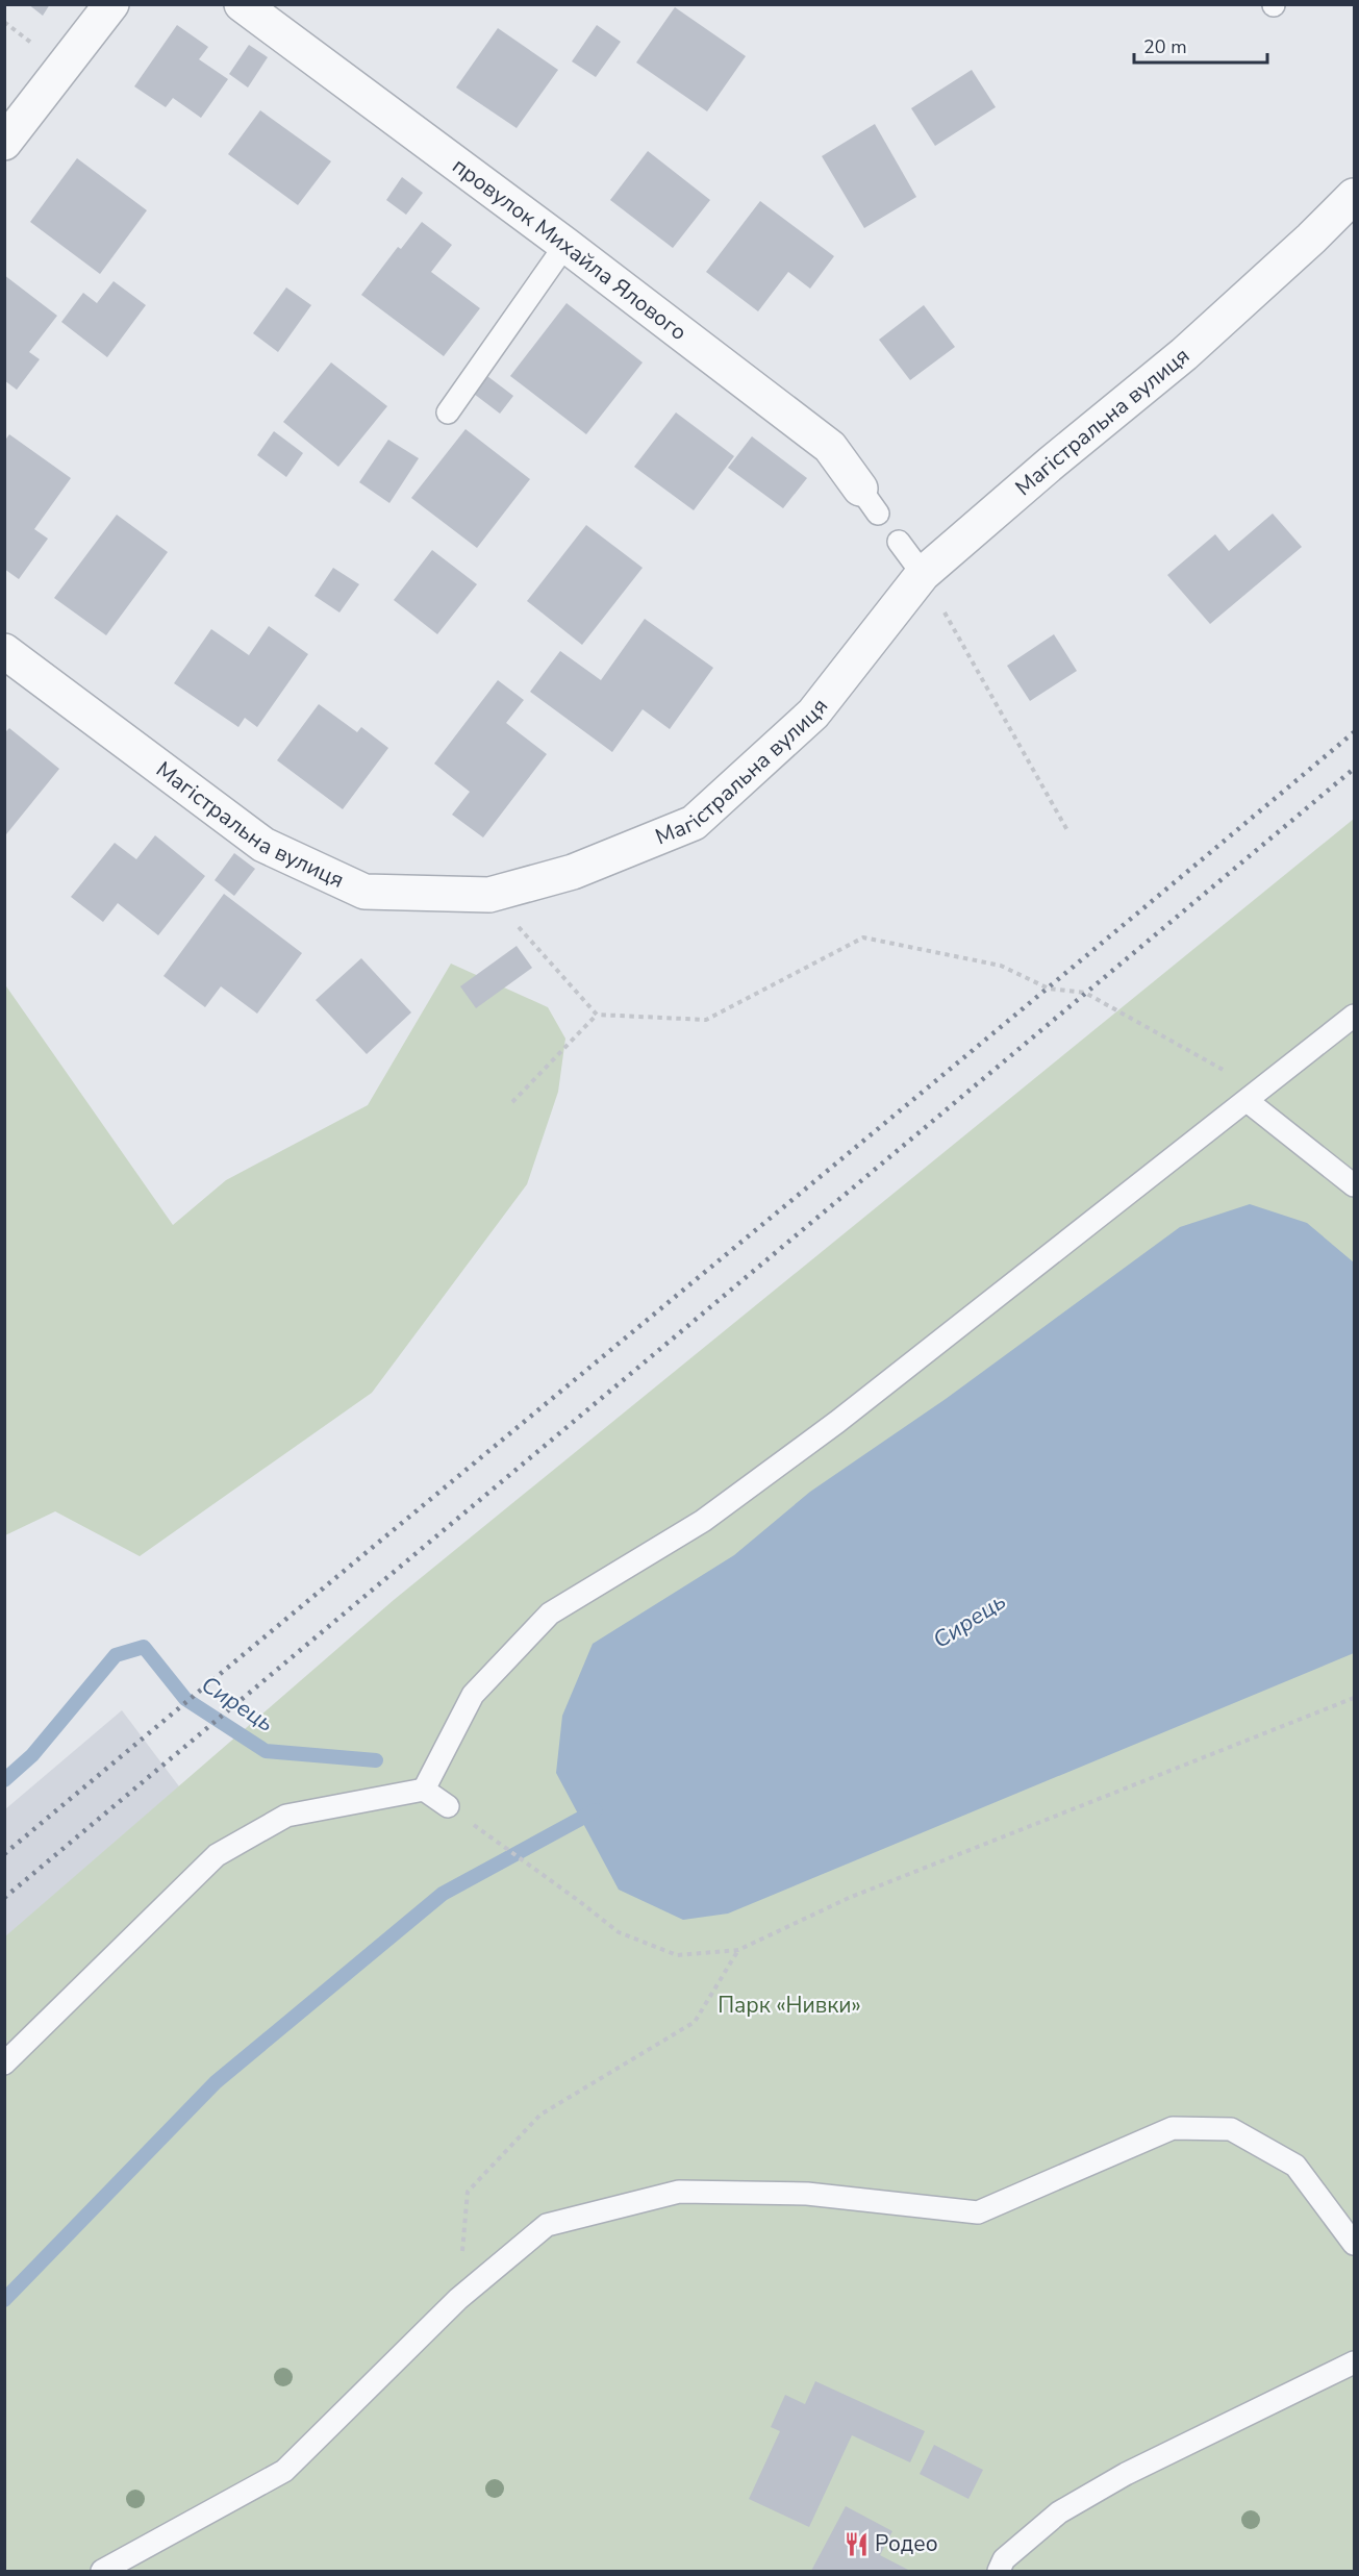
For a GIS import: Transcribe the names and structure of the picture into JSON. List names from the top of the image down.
{
  "streets": {
    "street": ["провулок Михайла Ялового", "Магістральна вулиця"]
  },
  "water": ["Сирець"],
  "parks": ["Парк «Нивки»"],
  "places": {
    "restaurant": ["Родео"]
  },
  "scale_bar": "20 m"
}
